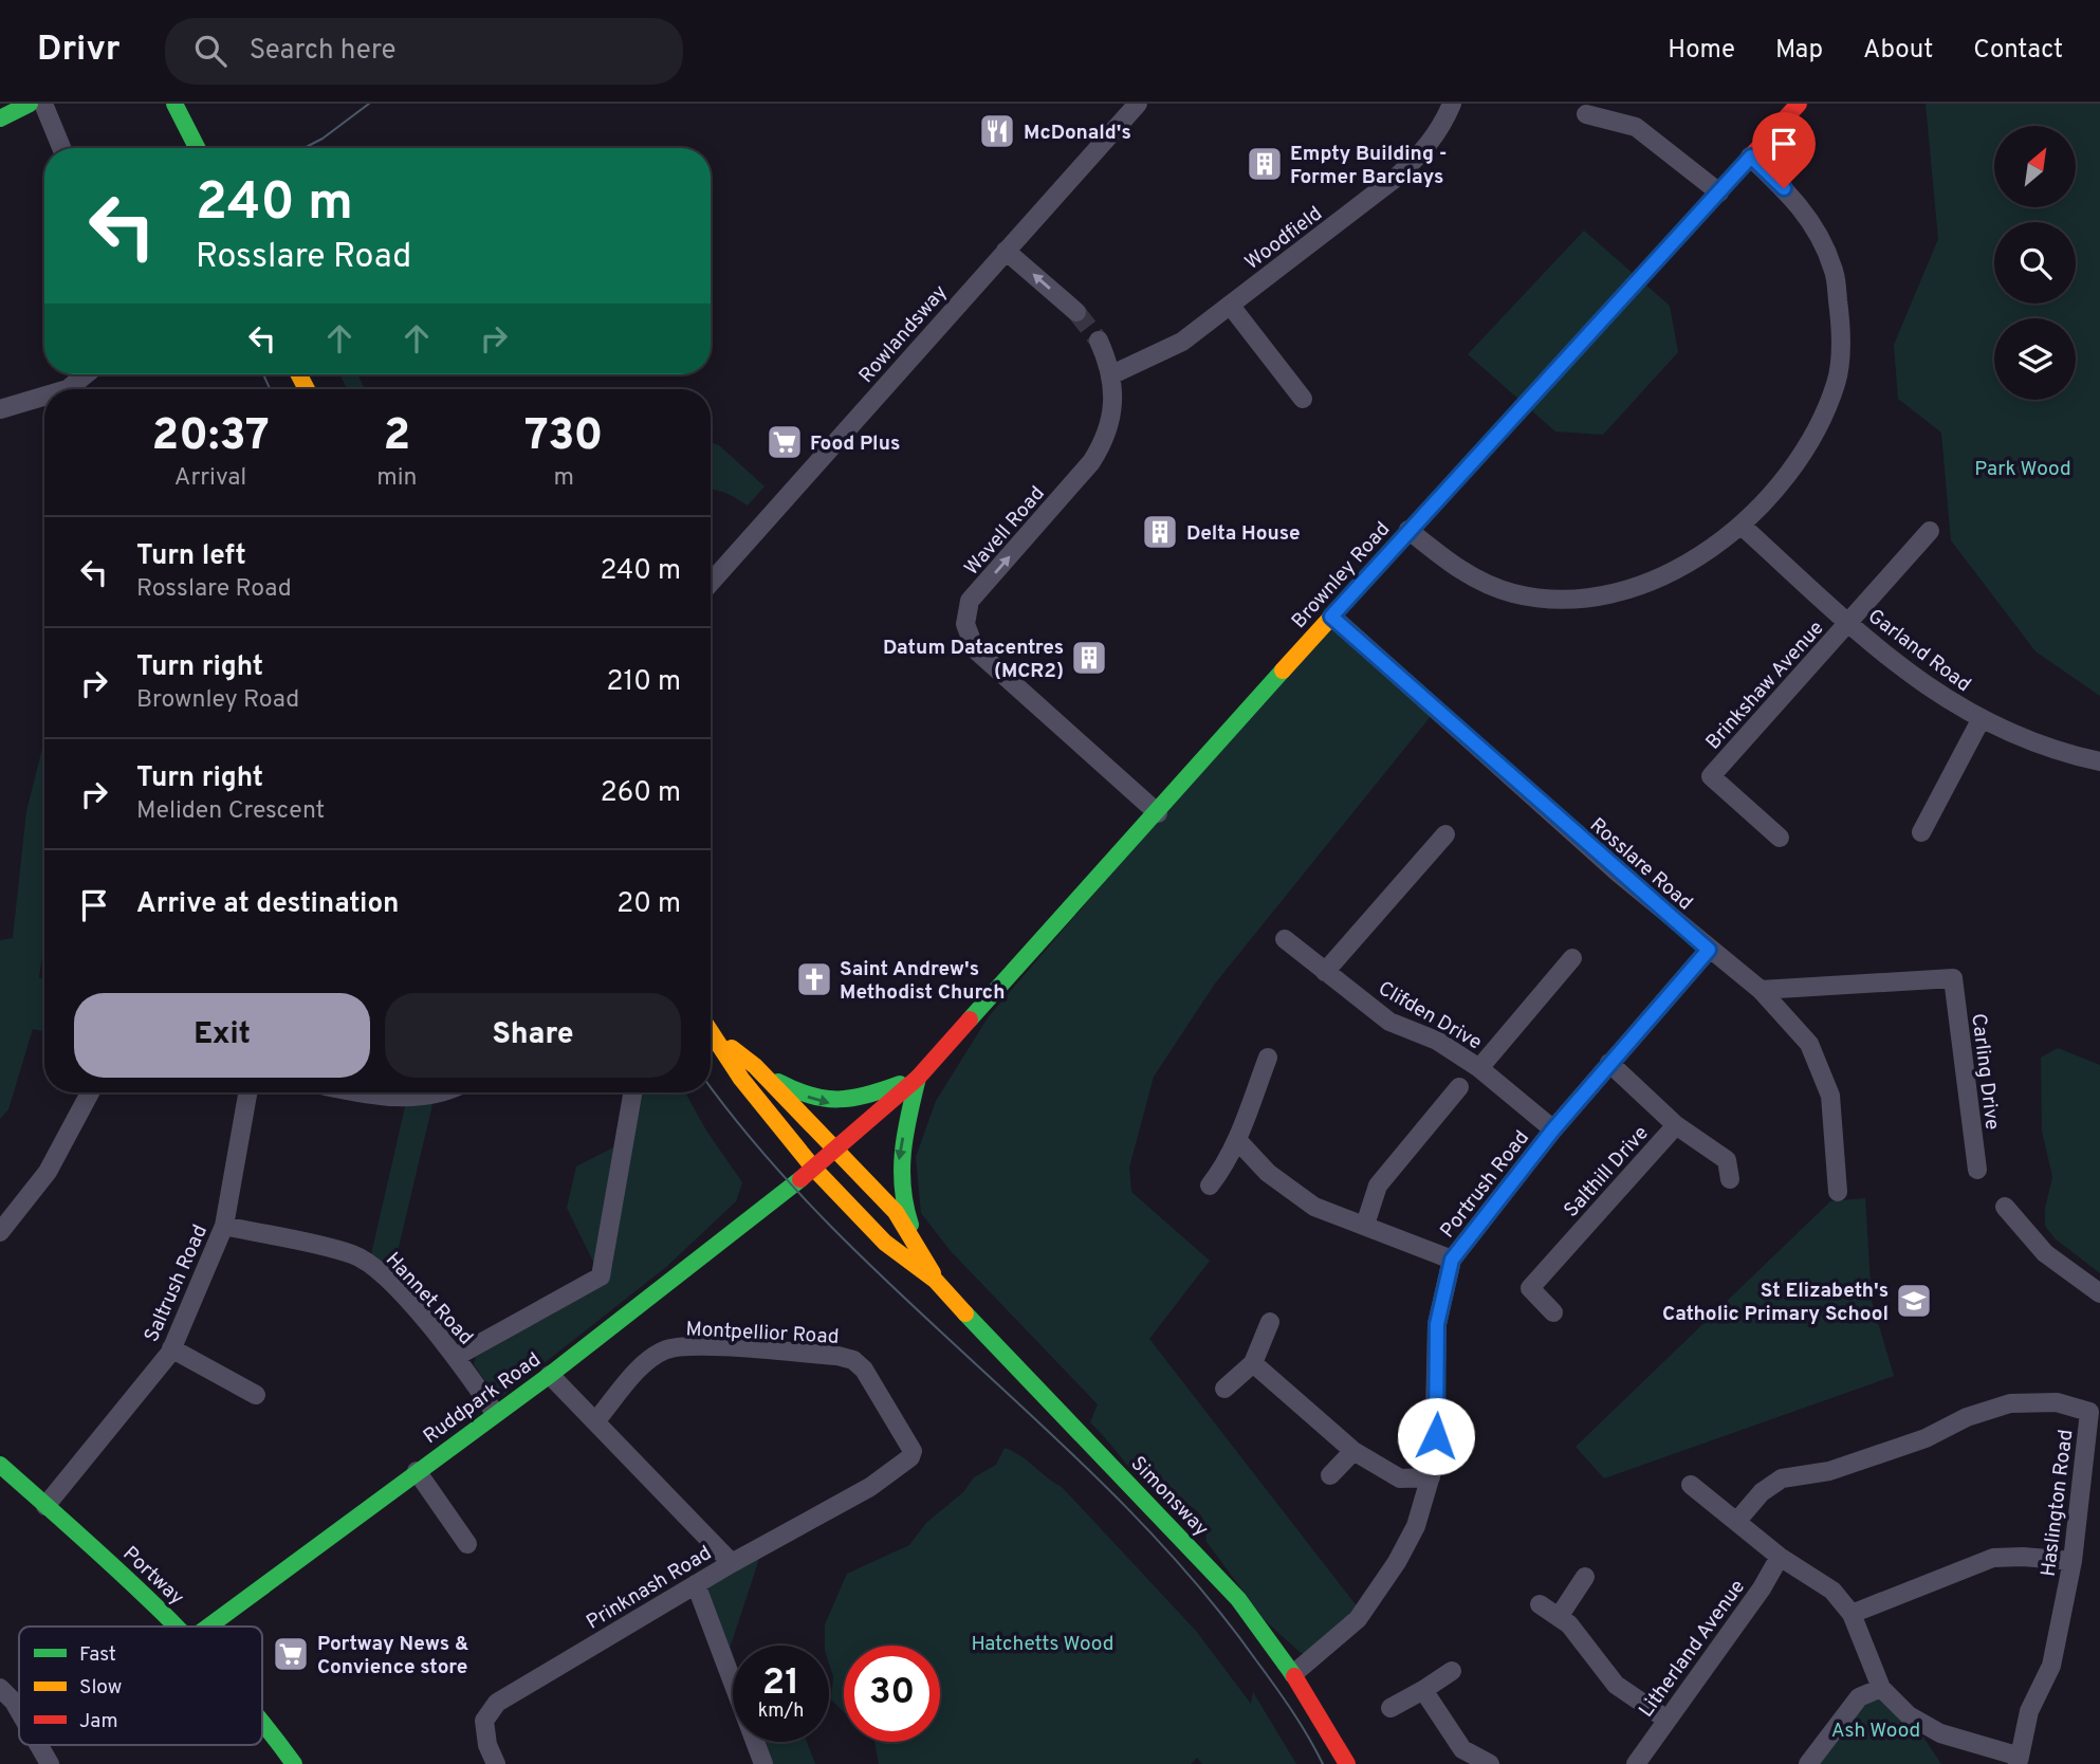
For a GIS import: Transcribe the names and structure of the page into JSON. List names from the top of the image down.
{
  "streets": {
    "street": [
      "Woodfield",
      "Rowlandsway",
      "Wavell Road",
      "Brownley Road",
      "Garland Road",
      "Brinkshaw Avenue",
      "Rosslare Road",
      "Clifden Drive",
      "Carling Drive",
      "Salthill Drive",
      "Portrush Road",
      "Saltrush Road",
      "Hannet Road",
      "Montpellior Road",
      "Ruddpark Road",
      "Simonsway",
      "Haslington Road",
      "Portway",
      "Prinknash Road",
      "Litherland Avenue"
    ]
  },
  "crossings": [
    ["Woodfield", "Wavell Road"],
    ["Wavell Road", "Brownley Road"],
    ["Brownley Road", "Rosslare Road"],
    ["Brownley Road", "Ruddpark Road"],
    ["Brownley Road", "Simonsway"],
    ["Garland Road", "Brinkshaw Avenue"],
    ["Rosslare Road", "Carling Drive"],
    ["Rosslare Road", "Portrush Road"],
    ["Clifden Drive", "Portrush Road"],
    ["Salthill Drive", "Portrush Road"],
    ["Portrush Road", "Simonsway"],
    ["Saltrush Road", "Hannet Road"],
    ["Saltrush Road", "Portway"],
    ["Hannet Road", "Ruddpark Road"],
    ["Montpellior Road", "Prinknash Road"],
    ["Ruddpark Road", "Simonsway"],
    ["Ruddpark Road", "Prinknash Road"],
    ["Haslington Road", "Litherland Avenue"]
  ],
  "parks": ["Park Wood", "Hatchetts Wood", "Ash Wood"],
  "places": {
    "restaurant": ["McDonald's"],
    "building": ["Empty Building - Former Barclays", "Delta House", "Datum Datacentres (MCR2)"],
    "supermarket": ["Food Plus", "Portway News & Convience store"],
    "church": ["Saint Andrew's Methodist Church"],
    "school or university": ["St Elizabeth's Catholic Primary School"]
  },
  "legend": ["Fast", "Slow", "Jam"],
  "north": "top right",
  "page": {
    "header": "Drivr",
    "search": "Search here",
    "nav": [
      "Home",
      "Map",
      "About",
      "Contact"
    ],
    "turn": ["240 m", "Rosslare Road"],
    "eta": [
      "20:37",
      "Arrival",
      "2",
      "min",
      "730",
      "m"
    ],
    "list": [
      {
        "name": "Turn left",
        "note": "Rosslare Road",
        "value": "240 m"
      },
      {
        "name": "Turn right",
        "note": "Brownley Road",
        "value": "210 m"
      },
      {
        "name": "Turn right",
        "note": "Meliden Crescent",
        "value": "260 m"
      },
      {
        "name": "Arrive at destination",
        "value": "20 m"
      }
    ],
    "buttons": ["Exit", "Share"],
    "speed": "21 km/h",
    "limit": "30"
  }
}
